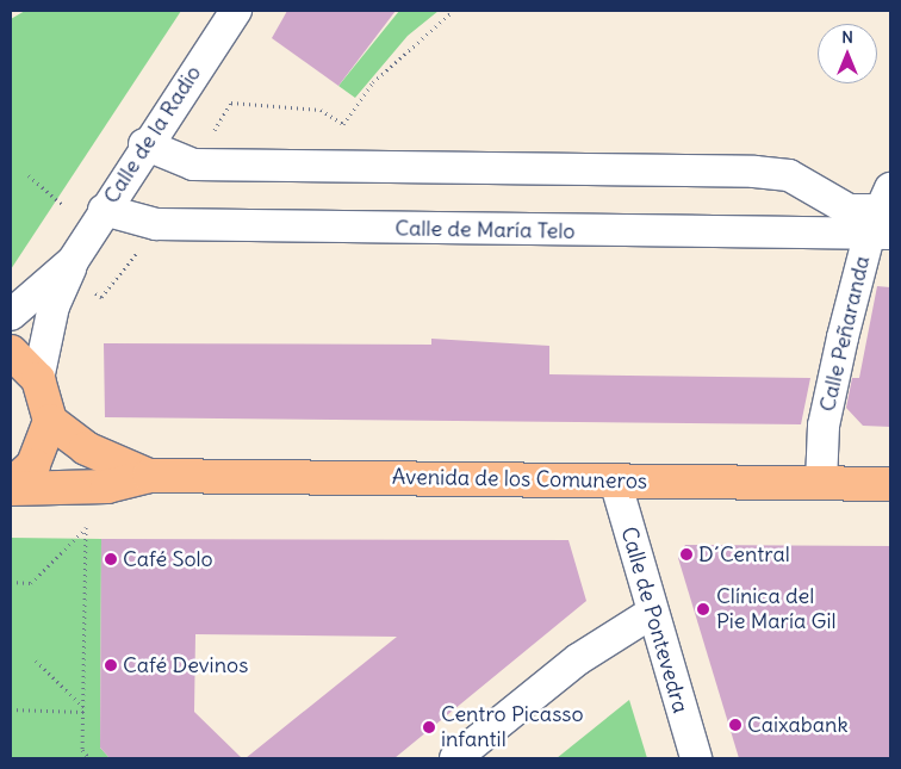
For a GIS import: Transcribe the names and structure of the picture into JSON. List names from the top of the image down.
{
  "streets": {
    "main road": ["Avenida de los Comuneros"],
    "street": [
      "Calle de la Radio",
      "Calle de María Telo",
      "Calle Peñaranda",
      "Calle de Pontevedra"
    ]
  },
  "crossings": [
    ["Calle de la Radio", "Calle de María Telo"],
    ["Calle de María Telo", "Calle Peñaranda"],
    ["Calle Peñaranda", "Avenida de los Comuneros"],
    ["Avenida de los Comuneros", "Calle de Pontevedra"]
  ],
  "places": [
    "D´Central",
    "Café Solo",
    "Clínica del Pie María Gil",
    "Café Devinos",
    "Caixabank",
    "Centro Picasso infantil"
  ],
  "north": "top"
}
